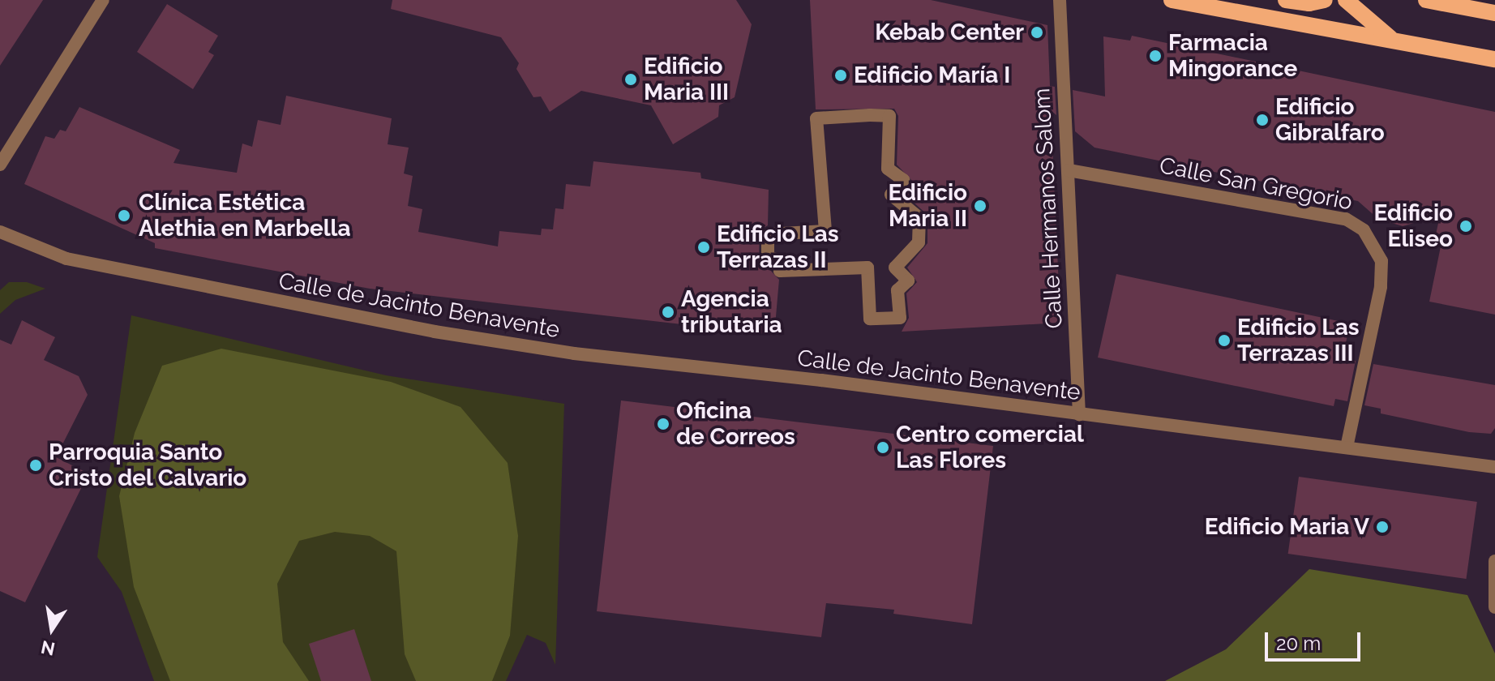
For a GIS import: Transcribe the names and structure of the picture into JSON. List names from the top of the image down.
{
  "streets": {
    "street": ["Calle San Gregorio", "Calle Hermanos Salom", "Calle de Jacinto Benavente"]
  },
  "crossings": [
    ["Calle San Gregorio", "Calle Hermanos Salom"],
    ["Calle San Gregorio", "Calle de Jacinto Benavente"],
    ["Calle Hermanos Salom", "Calle de Jacinto Benavente"]
  ],
  "places": [
    "Kebab Center",
    "Farmacia Mingorance",
    "Edificio María I",
    "Edificio Maria III",
    "Edificio Gibralfaro",
    "Edificio Maria II",
    "Clínica Estética Alethia en Marbella",
    "Edificio Eliseo",
    "Edificio Las Terrazas II",
    "Agencia tributaria",
    "Edificio Las Terrazas III",
    "Oficina de Correos",
    "Centro comercial Las Flores",
    "Parroquia Santo Cristo del Calvario",
    "Edificio Maria V"
  ],
  "scale_bar": "20 m",
  "north": "bottom"
}
